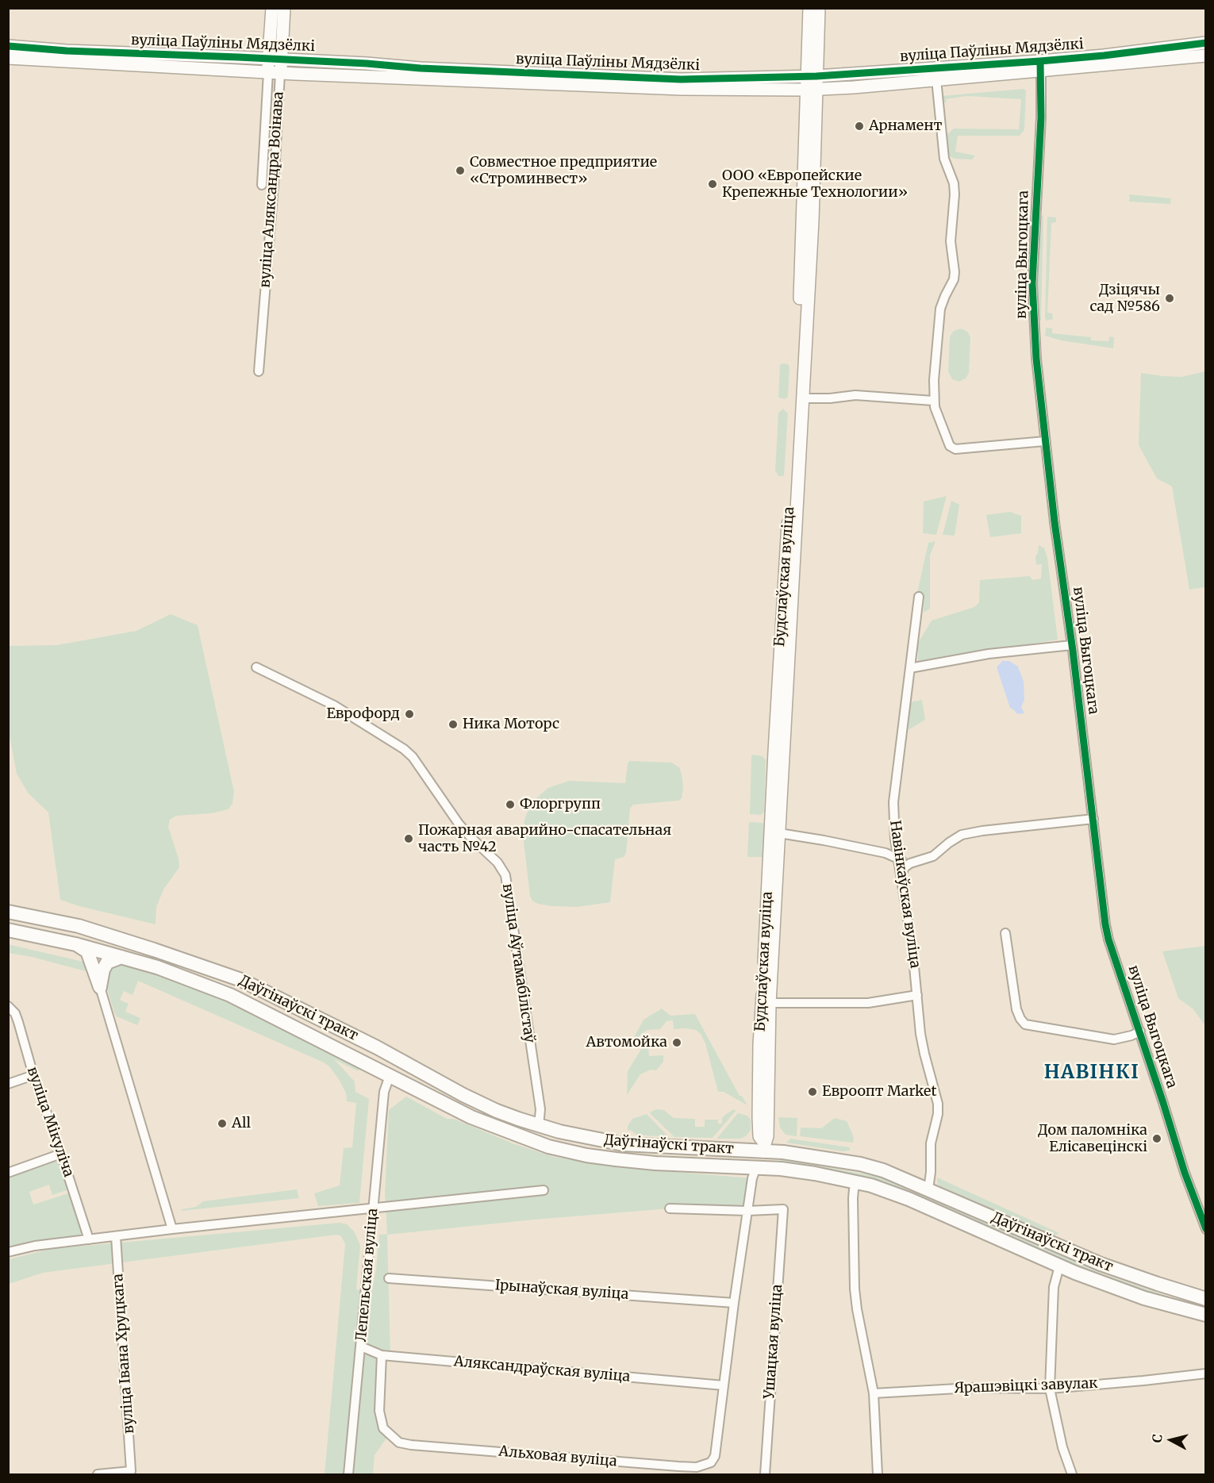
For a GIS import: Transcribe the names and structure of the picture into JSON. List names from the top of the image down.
{
  "streets": {
    "main road": ["Даўгінаўскі тракт"],
    "street": [
      "вуліца Паўліны Мядзёлкі",
      "вуліца Аляксандра Воінава",
      "вуліца Выгоцкага",
      "Будслаўская вуліца",
      "Навінкаўская вуліца",
      "вуліца Аўтамабілістаў",
      "вуліца Мікуліча",
      "Лепельская вуліца",
      "Ірынаўская вуліца",
      "Ушацкая вуліца",
      "вуліца Івана Хруцкага",
      "Аляксандраўская вуліца",
      "Ярашэвіцкі завулак",
      "Альховая вуліца"
    ]
  },
  "crossings": [
    ["вуліца Паўліны Мядзёлкі", "вуліца Аляксандра Воінава"],
    ["вуліца Паўліны Мядзёлкі", "вуліца Выгоцкага"],
    ["вуліца Паўліны Мядзёлкі", "Будслаўская вуліца"],
    ["Будслаўская вуліца", "Даўгінаўскі тракт"],
    ["Навінкаўская вуліца", "Даўгінаўскі тракт"],
    ["вуліца Аўтамабілістаў", "Даўгінаўскі тракт"],
    ["Даўгінаўскі тракт", "Лепельская вуліца"],
    ["Даўгінаўскі тракт", "Альховая вуліца"],
    ["Лепельская вуліца", "Аляксандраўская вуліца"],
    ["Ірынаўская вуліца", "Альховая вуліца"],
    ["Ушацкая вуліца", "Альховая вуліца"],
    ["Аляксандраўская вуліца", "Альховая вуліца"]
  ],
  "districts": ["НАВІНКІ"],
  "places": [
    "Арнамент",
    "Совместное предприятие «Строминвест»",
    "ООО «Европейские Крепежные Технологии»",
    "Дзіцячы сад №586",
    "Еврофорд",
    "Ника Моторс",
    "Флоргрупп",
    "Пожарная аварийно-спасательная часть №42",
    "Автомойка",
    "Евроопт Market",
    "All",
    "Дом паломніка Елісавецінскі"
  ],
  "north": "left"
}
